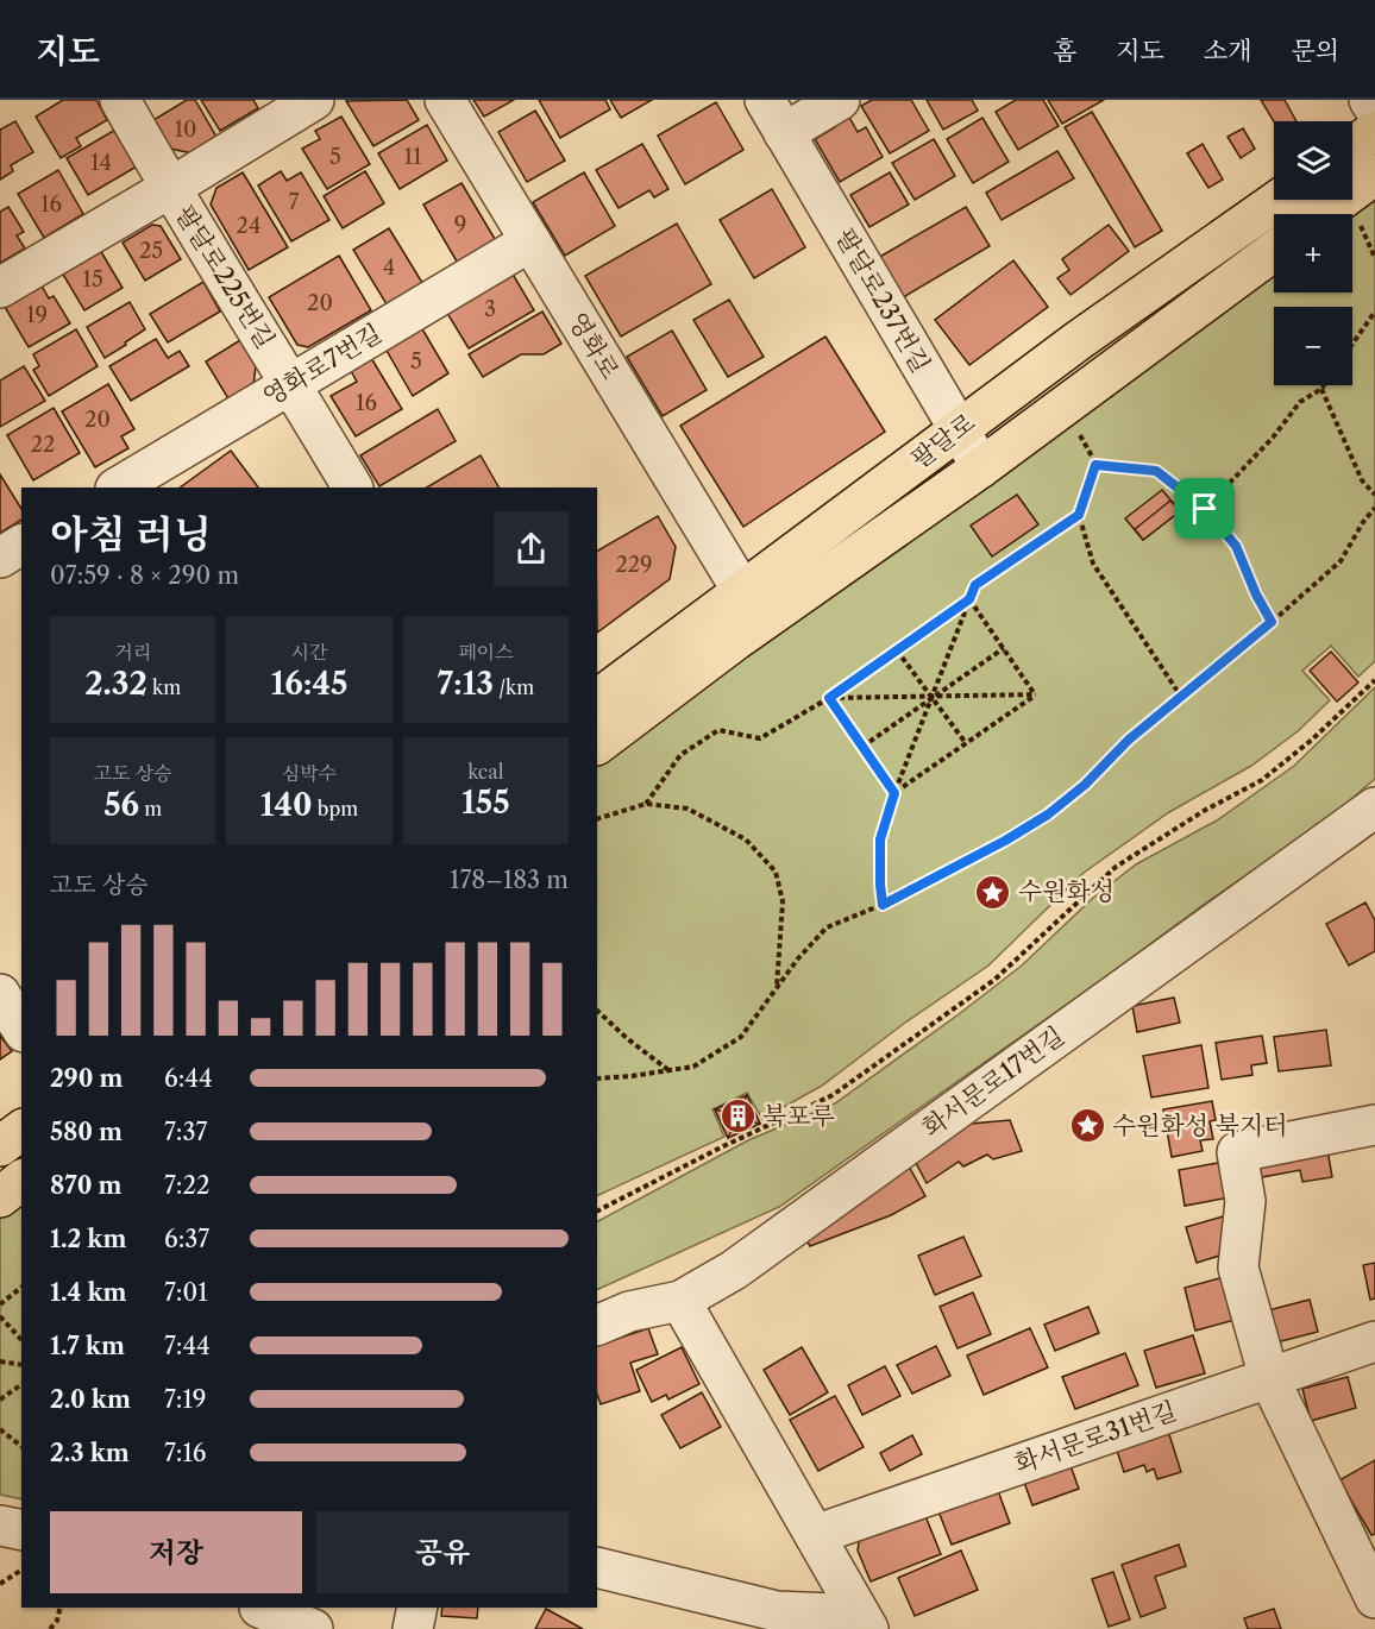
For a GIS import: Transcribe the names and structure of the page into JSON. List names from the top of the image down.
{
  "streets": {
    "main road": ["팔달로"],
    "street": [
      "팔달로225번길",
      "팔달로237번길",
      "영화로",
      "영화로7번길",
      "화서문로17번길",
      "화서문로31번길"
    ]
  },
  "crossings": [
    ["팔달로225번길", "영화로7번길"],
    ["팔달로237번길", "팔달로"],
    ["영화로", "영화로7번길"],
    ["영화로", "팔달로"]
  ],
  "places": {
    "place": ["수원화성", "수원화성 북지터"],
    "building": ["북포루"]
  },
  "house_numbers": [
    "10",
    "5",
    "11",
    "14",
    "7",
    "16",
    "9",
    "24",
    "25",
    "4",
    "15",
    "20",
    "3",
    "19",
    "5",
    "16",
    "20",
    "22",
    "229"
  ],
  "page": {
    "header": "지도",
    "nav": [
      "홈",
      "지도",
      "소개",
      "문의"
    ],
    "map_buttons": ["+", "−"],
    "heading": ["아침 러닝", "07:59 · 8 × 290 m"],
    "stats": [
      ["거리", "2.32 km"],
      ["시간", "16:45"],
      ["페이스", "7:13 /km"],
      ["고도 상승", "56 m"],
      ["심박수", "140 bpm"],
      ["kcal", "155"]
    ],
    "chart": ["고도 상승", "178–183 m"],
    "list": [
      {
        "name": "290 m",
        "note": "6:44"
      },
      {
        "name": "580 m",
        "note": "7:37"
      },
      {
        "name": "870 m",
        "note": "7:22"
      },
      {
        "name": "1.2 km",
        "note": "6:37"
      },
      {
        "name": "1.4 km",
        "note": "7:01"
      },
      {
        "name": "1.7 km",
        "note": "7:44"
      },
      {
        "name": "2.0 km",
        "note": "7:19"
      },
      {
        "name": "2.3 km",
        "note": "7:16"
      }
    ],
    "buttons": ["저장", "공유"]
  }
}
